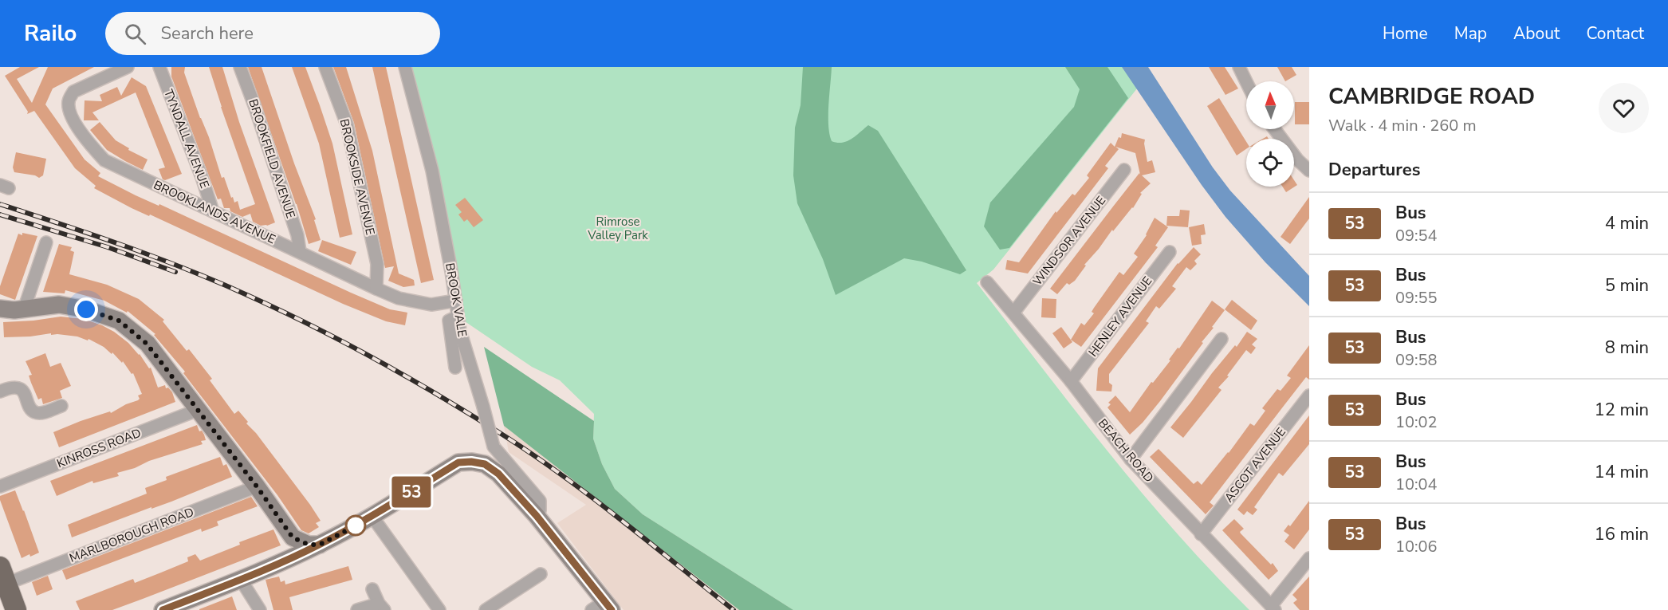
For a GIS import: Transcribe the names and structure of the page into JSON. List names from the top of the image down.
{
  "streets": {
    "street": [
      "TYNDALL AVENUE",
      "BROOKFIELD AVENUE",
      "BROOKSIDE AVENUE",
      "BROOKLANDS AVENUE",
      "WINDSOR AVENUE",
      "BROOK VALE",
      "HENLEY AVENUE",
      "KINROSS ROAD",
      "BEACH ROAD",
      "ASCOT AVENUE",
      "MARLBOROUGH ROAD"
    ]
  },
  "crossings": [
    ["TYNDALL AVENUE", "BROOKLANDS AVENUE"],
    ["BROOKFIELD AVENUE", "BROOKLANDS AVENUE"],
    ["BROOKSIDE AVENUE", "BROOKLANDS AVENUE"],
    ["BROOKLANDS AVENUE", "BROOK VALE"],
    ["WINDSOR AVENUE", "BEACH ROAD"],
    ["HENLEY AVENUE", "BEACH ROAD"],
    ["BEACH ROAD", "ASCOT AVENUE"]
  ],
  "parks": ["Rimrose Valley Park"],
  "lines": ["bus line 53"],
  "north": "top",
  "page": {
    "header": "Railo",
    "search": "Search here",
    "nav": [
      "Home",
      "Map",
      "About",
      "Contact"
    ],
    "on_map": "53",
    "heading": [
      ["CAMBRIDGE ROAD", "Walk · 4 min · 260 m"],
      "Departures"
    ],
    "list": [
      {
        "mark": "53",
        "name": "Bus",
        "note": "09:54",
        "value": "4 min"
      },
      {
        "mark": "53",
        "name": "Bus",
        "note": "09:55",
        "value": "5 min"
      },
      {
        "mark": "53",
        "name": "Bus",
        "note": "09:58",
        "value": "8 min"
      },
      {
        "mark": "53",
        "name": "Bus",
        "note": "10:02",
        "value": "12 min"
      },
      {
        "mark": "53",
        "name": "Bus",
        "note": "10:04",
        "value": "14 min"
      },
      {
        "mark": "53",
        "name": "Bus",
        "note": "10:06",
        "value": "16 min"
      }
    ]
  }
}
